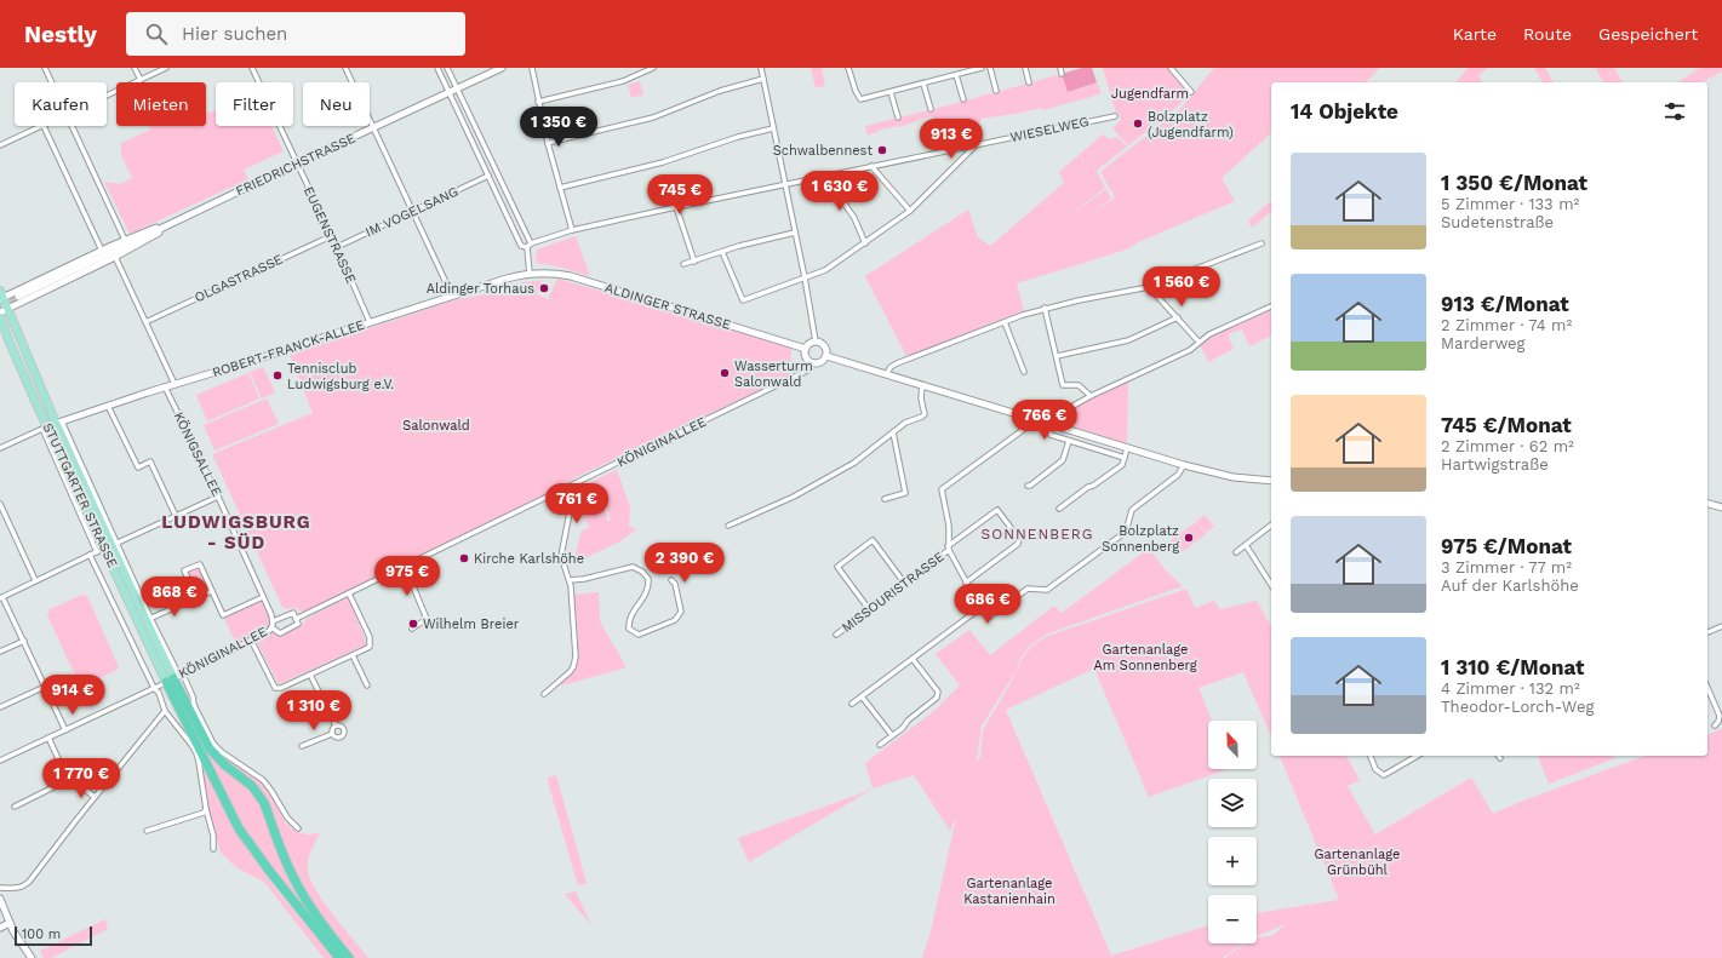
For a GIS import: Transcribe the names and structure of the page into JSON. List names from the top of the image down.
{
  "streets": {
    "highway": ["STUTTGARTER STRASSE"],
    "main road": ["FRIEDRICHSTRASSE", "ALDINGER STRASSE", "ROBERT-FRANCK-ALLEE"],
    "street": [
      "WIESELWEG",
      "IM VOGELSANG",
      "EUGENSTRASSE",
      "OLGASTRASSE",
      "KÖNIGINALLEE",
      "KÖNIGSALLEE",
      "MISSOURISTRASSE"
    ]
  },
  "crossings": [
    ["FRIEDRICHSTRASSE", "EUGENSTRASSE"],
    ["FRIEDRICHSTRASSE", "STUTTGARTER STRASSE"],
    ["IM VOGELSANG", "EUGENSTRASSE"],
    ["EUGENSTRASSE", "OLGASTRASSE"],
    ["EUGENSTRASSE", "ROBERT-FRANCK-ALLEE"],
    ["ALDINGER STRASSE", "ROBERT-FRANCK-ALLEE"],
    ["ALDINGER STRASSE", "KÖNIGINALLEE"],
    ["ROBERT-FRANCK-ALLEE", "KÖNIGSALLEE"],
    ["ROBERT-FRANCK-ALLEE", "STUTTGARTER STRASSE"],
    ["KÖNIGINALLEE", "KÖNIGSALLEE"],
    ["KÖNIGINALLEE", "STUTTGARTER STRASSE"]
  ],
  "districts": ["LUDWIGSBURG - SÜD", "SONNENBERG"],
  "parks": [
    "Jugendfarm",
    "Salonwald",
    "Gartenanlage Am Sonnenberg",
    "Gartenanlage Grünbühl",
    "Gartenanlage Kastanienhain"
  ],
  "places": [
    "Bolzplatz (Jugendfarm)",
    "Schwalbennest",
    "Aldinger Torhaus",
    "Wasserturm Salonwald",
    "Tennisclub Ludwigsburg e.V.",
    "Bolzplatz Sonnenberg",
    "Kirche Karlshöhe",
    "Wilhelm Breier"
  ],
  "scale_bar": "100 m",
  "north": "top left",
  "page": {
    "header": "Nestly",
    "search": "Hier suchen",
    "nav": ["Karte", "Route", "Gespeichert"],
    "chip": [
      "Kaufen",
      "Mieten",
      "Filter",
      "Neu"
    ],
    "heading": "14 Objekte",
    "price": [
      "1 350 €",
      "913 €",
      "1 630 €",
      "745 €",
      "1 560 €",
      "766 €",
      "761 €",
      "2 390 €",
      "975 €",
      "868 €",
      "686 €",
      "914 €",
      "1 310 €",
      "1 770 €"
    ],
    "list": [
      {
        "name": "1 350 €/Monat",
        "note": "5 Zimmer · 133 m² · Sudetenstraße"
      },
      {
        "name": "913 €/Monat",
        "note": "2 Zimmer · 74 m² · Marderweg"
      },
      {
        "name": "745 €/Monat",
        "note": "2 Zimmer · 62 m² · Hartwigstraße"
      },
      {
        "name": "975 €/Monat",
        "note": "3 Zimmer · 77 m² · Auf der Karlshöhe"
      },
      {
        "name": "1 310 €/Monat",
        "note": "4 Zimmer · 132 m² · Theodor-Lorch-Weg"
      }
    ],
    "map_buttons": ["+", "−"],
    "scale": "100 m"
  }
}
